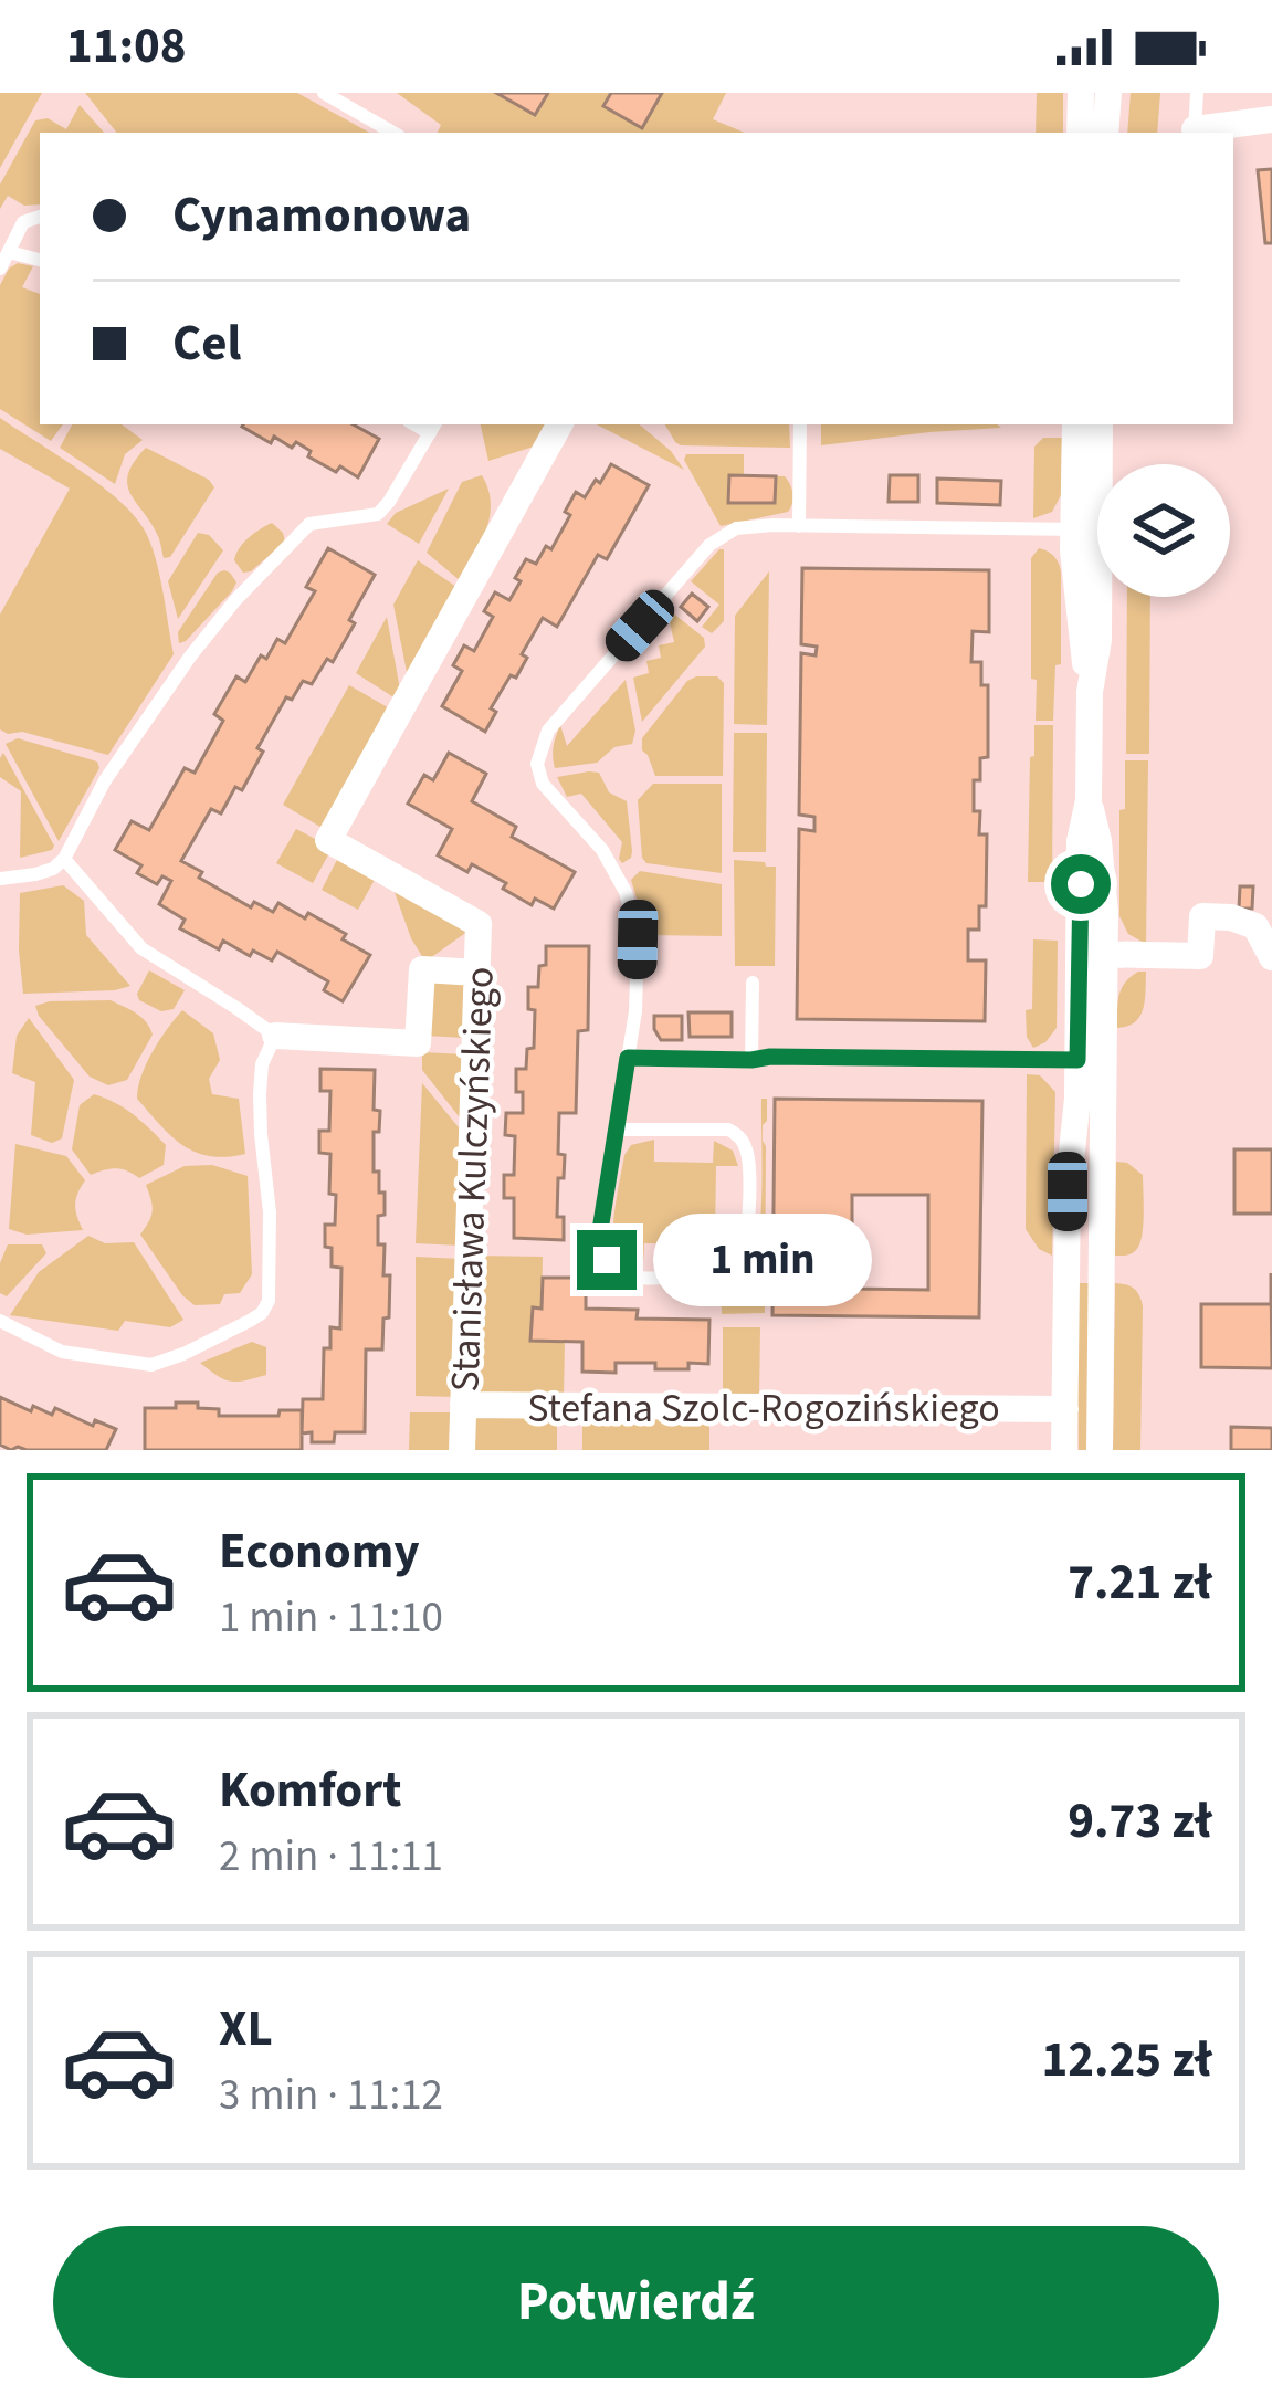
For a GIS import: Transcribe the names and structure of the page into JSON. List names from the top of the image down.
{
  "streets": {
    "street": ["Stanisława Kulczyńskiego", "Stefana Szolc-Rogozińskiego"]
  },
  "crossings": [
    ["Stanisława Kulczyńskiego", "Stefana Szolc-Rogozińskiego"]
  ],
  "page": {
    "status": "11:08",
    "banner": ["Cynamonowa", "Cel"],
    "bubble": "1 min",
    "list": [
      {
        "name": "Economy",
        "note": "1 min · 11:10",
        "value": "7.21 zł"
      },
      {
        "name": "Komfort",
        "note": "2 min · 11:11",
        "value": "9.73 zł"
      },
      {
        "name": "XL",
        "note": "3 min · 11:12",
        "value": "12.25 zł"
      }
    ],
    "buttons": "Potwierdź"
  }
}
